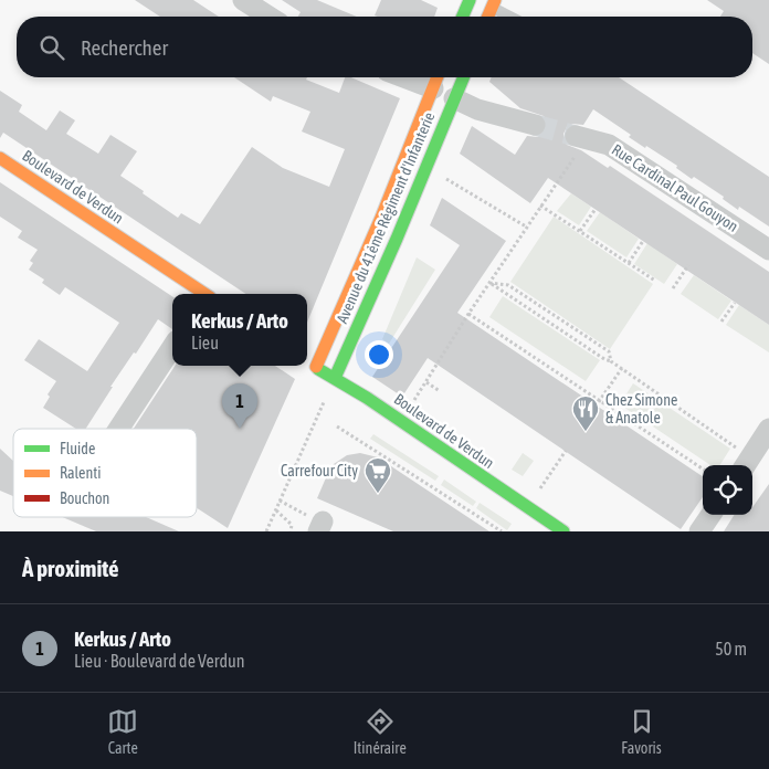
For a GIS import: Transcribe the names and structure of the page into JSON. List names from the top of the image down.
{
  "streets": {
    "street": ["Boulevard de Verdun", "Rue Cardinal Paul Gouyon", "Avenue du 41ème Régiment d'Infanterie"]
  },
  "crossings": [
    ["Boulevard de Verdun", "Avenue du 41ème Régiment d'Infanterie"]
  ],
  "places": {
    "restaurant": ["Chez Simone & Anatole"],
    "supermarket": ["Carrefour City"]
  },
  "legend": ["Fluide", "Ralenti", "Bouchon"],
  "page": {
    "search": "Rechercher",
    "popup": ["Kerkus / Arto", "Lieu"],
    "pins": "1",
    "heading": "À proximité",
    "list": [
      {
        "mark": "1",
        "name": "Kerkus / Arto",
        "note": "Lieu · Boulevard de Verdun",
        "value": "50 m"
      }
    ],
    "nav": ["Carte", "Itinéraire", "Favoris"]
  }
}
